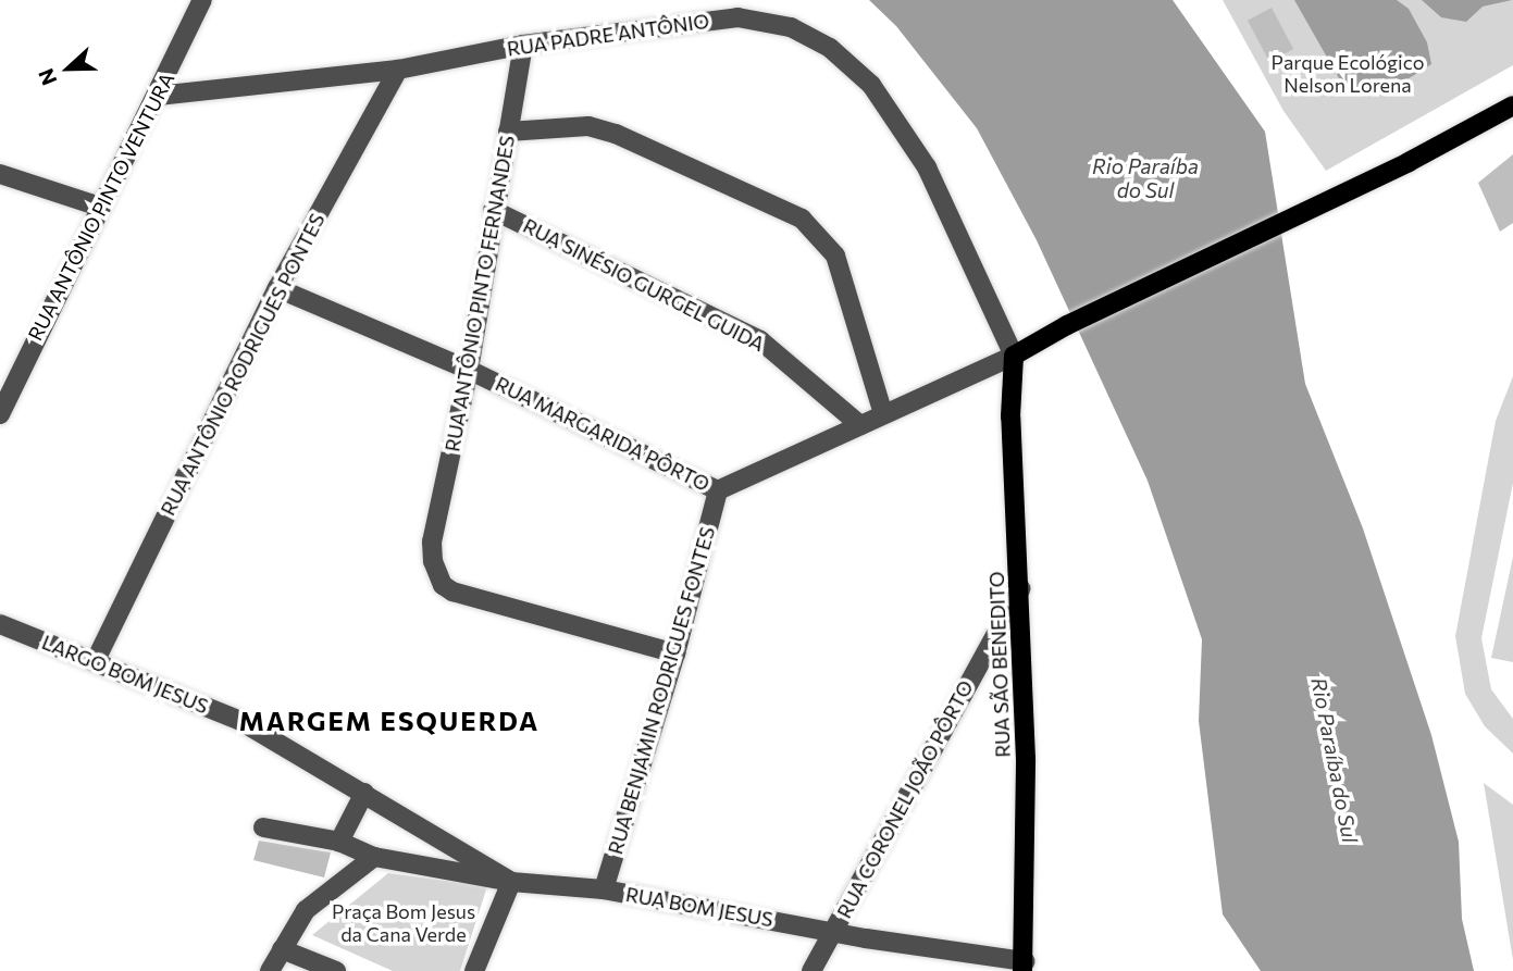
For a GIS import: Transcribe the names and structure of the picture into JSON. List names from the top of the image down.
{
  "streets": {
    "main road": ["RUA SÃO BENEDITO"],
    "street": [
      "RUA PADRE ANTÔNIO",
      "RUA ANTÔNIO PINTO VENTURA",
      "RUA SINÉSIO GURGEL GUIDA",
      "RUA ANTÔNIO PINTO FERNANDES",
      "RUA ANTÔNIO RODRIGUES PONTES",
      "RUA MARGARIDA PÔRTO",
      "LARGO BOM JESUS",
      "RUA BENJAMIN RODRIGUES FONTES",
      "RUA CORONEL JOÃO PÔRTO",
      "RUA BOM JESUS"
    ]
  },
  "crossings": [
    ["RUA PADRE ANTÔNIO", "RUA ANTÔNIO PINTO VENTURA"],
    ["RUA PADRE ANTÔNIO", "RUA ANTÔNIO PINTO FERNANDES"],
    ["RUA PADRE ANTÔNIO", "RUA ANTÔNIO RODRIGUES PONTES"],
    ["RUA PADRE ANTÔNIO", "RUA SÃO BENEDITO"],
    ["RUA SINÉSIO GURGEL GUIDA", "RUA ANTÔNIO PINTO FERNANDES"],
    ["RUA ANTÔNIO PINTO FERNANDES", "RUA MARGARIDA PÔRTO"],
    ["RUA ANTÔNIO PINTO FERNANDES", "RUA BENJAMIN RODRIGUES FONTES"],
    ["RUA ANTÔNIO RODRIGUES PONTES", "RUA MARGARIDA PÔRTO"],
    ["RUA ANTÔNIO RODRIGUES PONTES", "LARGO BOM JESUS"],
    ["RUA MARGARIDA PÔRTO", "RUA BENJAMIN RODRIGUES FONTES"],
    ["RUA SÃO BENEDITO", "RUA CORONEL JOÃO PÔRTO"],
    ["RUA SÃO BENEDITO", "RUA BOM JESUS"],
    ["LARGO BOM JESUS", "RUA BOM JESUS"],
    ["RUA BENJAMIN RODRIGUES FONTES", "RUA BOM JESUS"],
    ["RUA CORONEL JOÃO PÔRTO", "RUA BOM JESUS"]
  ],
  "districts": ["MARGEM ESQUERDA"],
  "water": ["Rio Paraíba do Sul"],
  "parks": ["Parque Ecológico Nelson Lorena", "Praça Bom Jesus da Cana Verde"],
  "north": "left"
}
